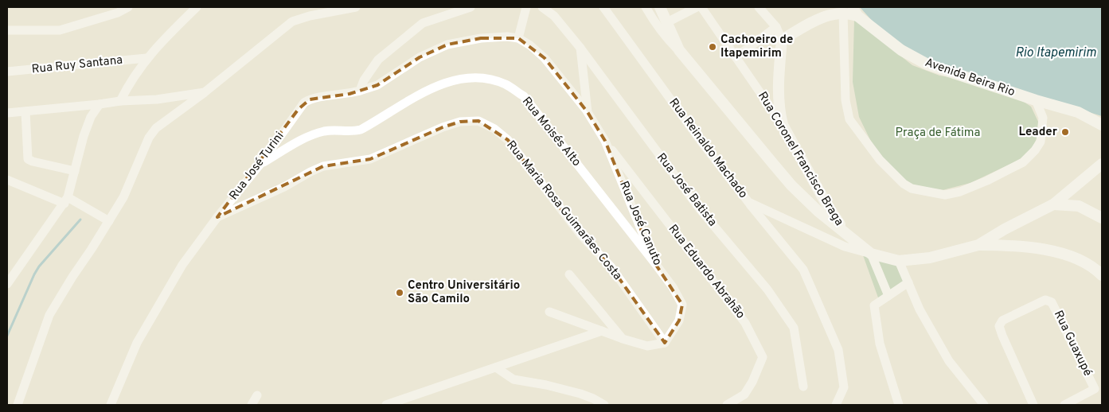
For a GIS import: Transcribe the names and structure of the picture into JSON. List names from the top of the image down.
{
  "streets": {
    "main road": ["Avenida Beira Rio", "Rua Coronel Francisco Braga"],
    "street": [
      "Rua Ruy Santana",
      "Rua Moisés Alto",
      "Rua Reinaldo Machado",
      "Rua José Turini",
      "Rua José Batista",
      "Rua Maria Rosa Guimarães Costa",
      "Rua José Canuto",
      "Rua Eduardo Abrahão",
      "Rua Guaxupé"
    ]
  },
  "crossings": [
    ["Rua Moisés Alto", "Rua José Turini"],
    ["Rua Moisés Alto", "Rua José Canuto"],
    ["Rua José Turini", "Rua Maria Rosa Guimarães Costa"],
    ["Rua José Batista", "Rua José Canuto"],
    ["Rua Maria Rosa Guimarães Costa", "Rua José Canuto"],
    ["Rua José Canuto", "Rua Eduardo Abrahão"]
  ],
  "water": ["Rio Itapemirim"],
  "parks": ["Praça de Fátima"],
  "places": ["Cachoeiro de Itapemirim", "Leader", "Centro Universitário São Camilo"]
}
